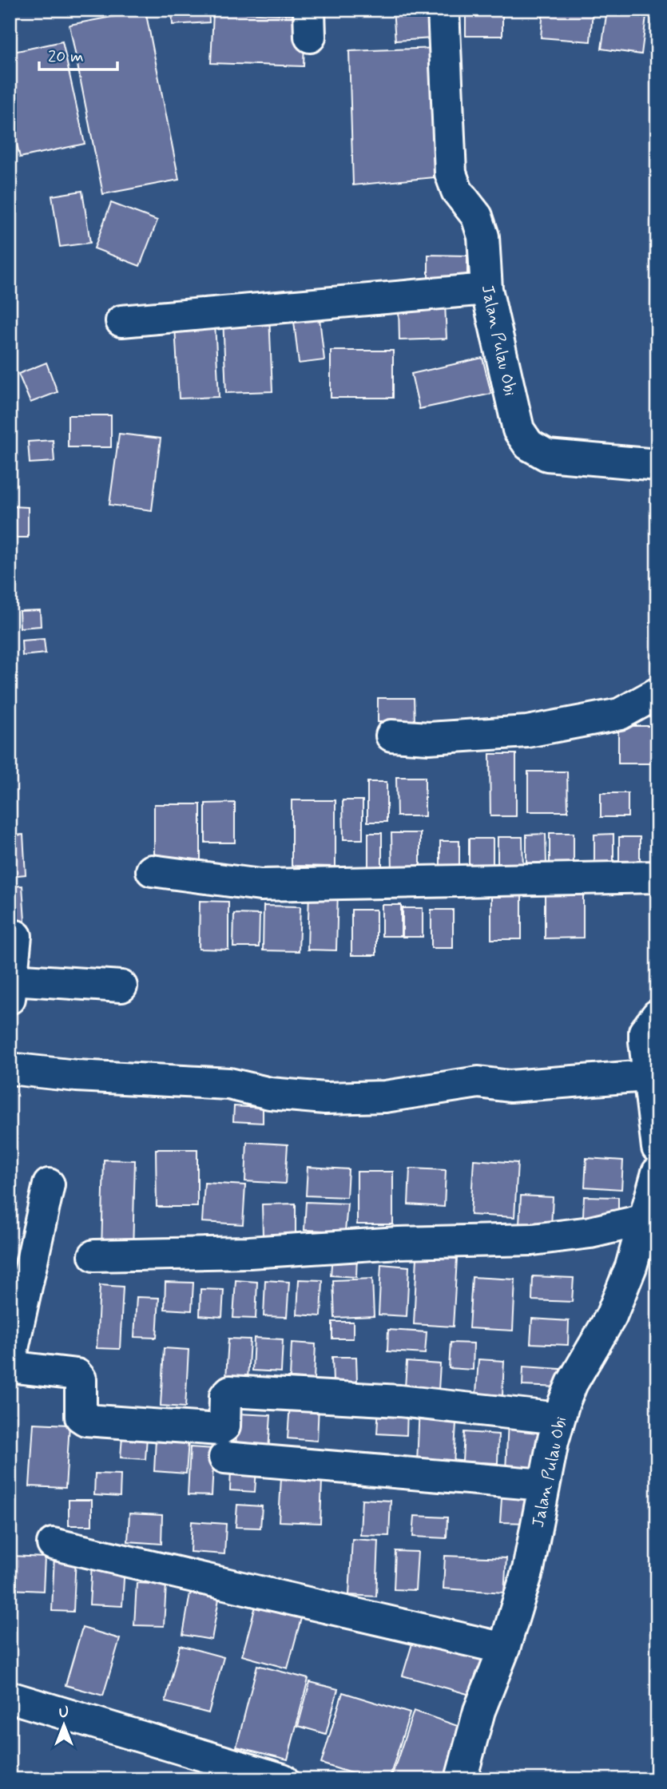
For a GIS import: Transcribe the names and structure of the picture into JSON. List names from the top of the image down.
{
  "streets": {
    "street": ["Jalan Pulau Obi"]
  },
  "scale_bar": "20 m",
  "north": "top"
}
